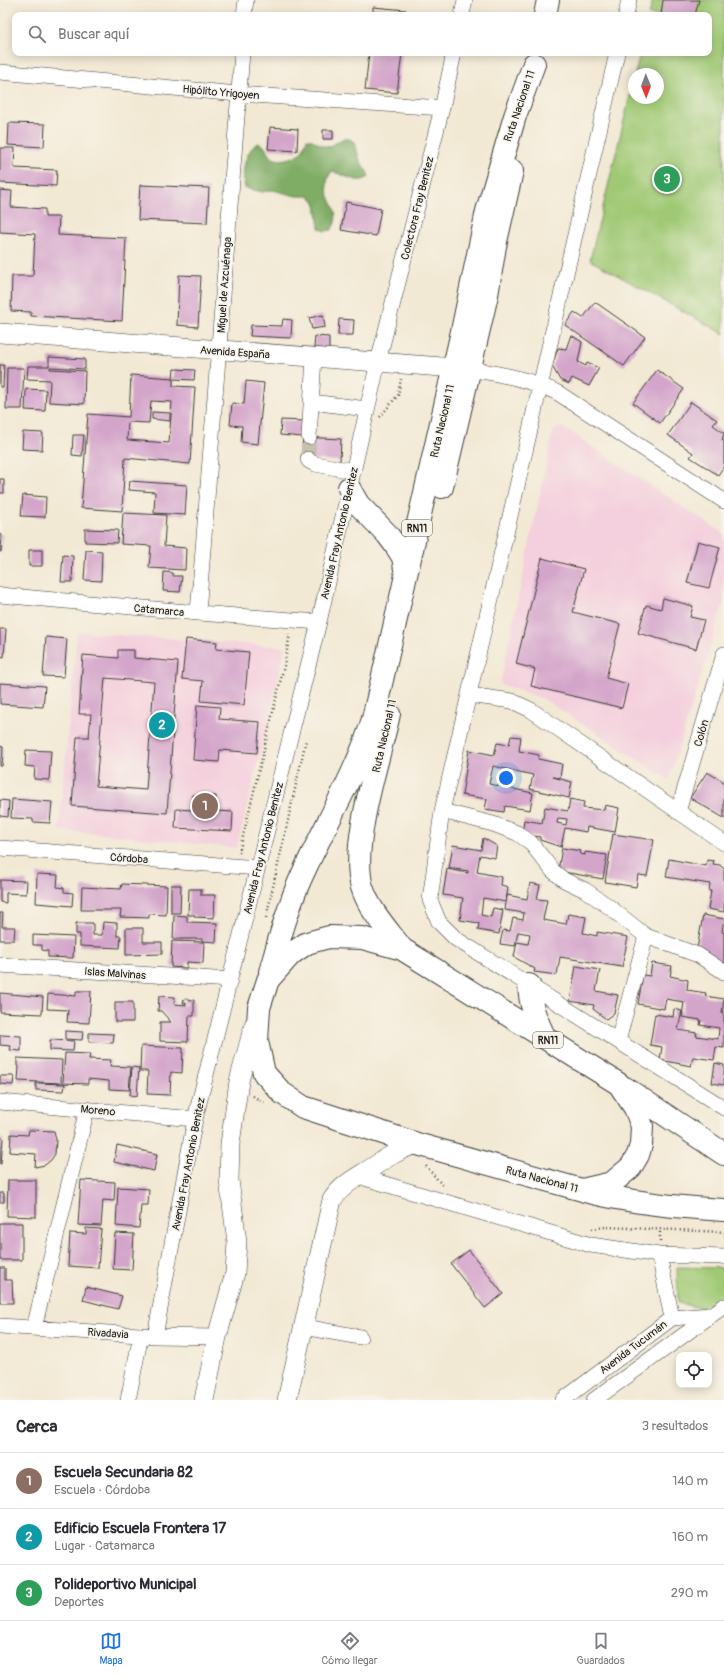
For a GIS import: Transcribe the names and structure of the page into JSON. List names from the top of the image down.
{
  "streets": {
    "highway": ["Ruta Nacional 11", "RN11"],
    "main road": ["Avenida España"],
    "street": [
      "Hipólito Yrigoyen",
      "Colectora Fray Benitez",
      "Miguel de Azcuénaga",
      "Avenida Fray Antonio Benitez",
      "Catamarca",
      "Colón",
      "Córdoba",
      "Islas Malvinas",
      "Moreno",
      "Rivadavia",
      "Avenida Tucumán"
    ]
  },
  "crossings": [
    ["Hipólito Yrigoyen", "Colectora Fray Benitez"],
    ["Hipólito Yrigoyen", "Miguel de Azcuénaga"],
    ["Ruta Nacional 11", "Avenida España"],
    ["Ruta Nacional 11", "RN11"],
    ["Colectora Fray Benitez", "Avenida España"],
    ["Colectora Fray Benitez", "Avenida Fray Antonio Benitez"],
    ["Miguel de Azcuénaga", "Avenida España"],
    ["Miguel de Azcuénaga", "Catamarca"],
    ["Avenida España", "Avenida Fray Antonio Benitez"],
    ["Avenida Fray Antonio Benitez", "Catamarca"],
    ["Avenida Fray Antonio Benitez", "Córdoba"],
    ["Avenida Fray Antonio Benitez", "Islas Malvinas"],
    ["Avenida Fray Antonio Benitez", "Moreno"],
    ["Avenida Fray Antonio Benitez", "Rivadavia"]
  ],
  "north": "bottom",
  "page": {
    "search": "Buscar aquí",
    "pins": ["3", "2", "1"],
    "heading": ["Cerca", "3 resultados"],
    "list": [
      {
        "mark": "1",
        "name": "Escuela Secundaria 82",
        "note": "Escuela · Córdoba",
        "value": "140 m"
      },
      {
        "mark": "2",
        "name": "Edificio Escuela Frontera 17",
        "note": "Lugar · Catamarca",
        "value": "160 m"
      },
      {
        "mark": "3",
        "name": "Polideportivo Municipal",
        "note": "Deportes",
        "value": "290 m"
      }
    ],
    "nav": ["Mapa", "Cómo llegar", "Guardados"]
  }
}
